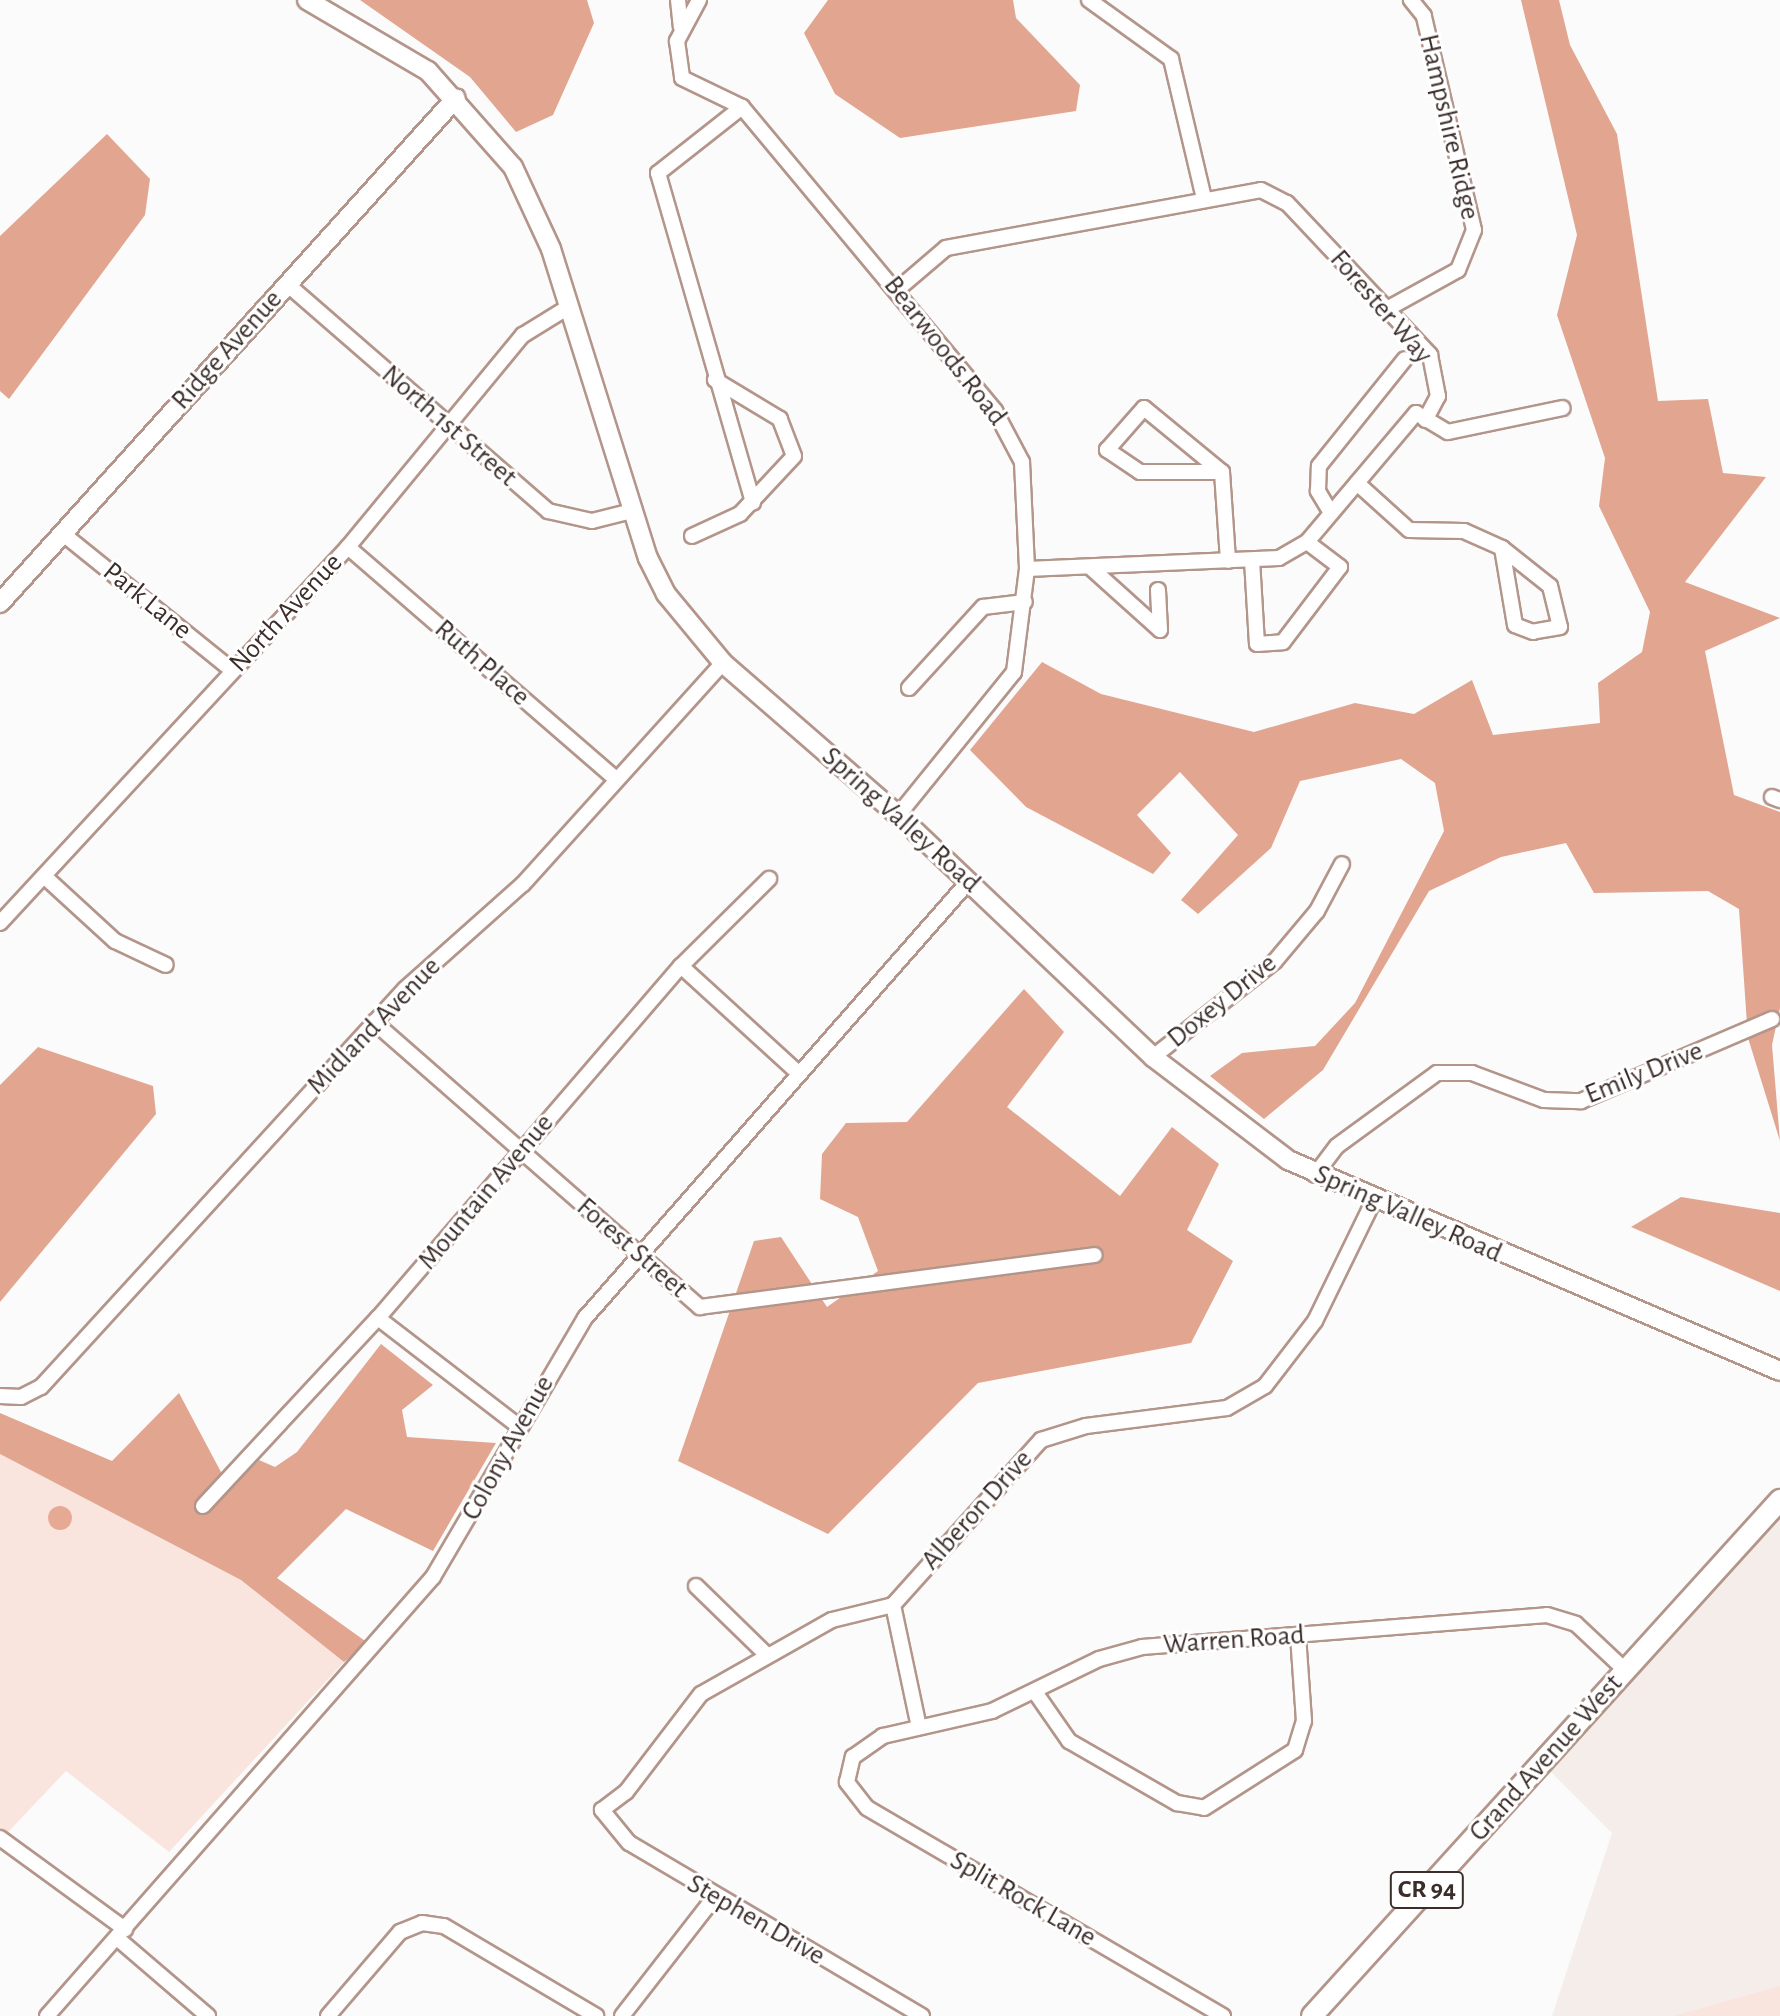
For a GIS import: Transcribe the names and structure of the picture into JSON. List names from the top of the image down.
{
  "streets": {
    "main road": ["Grand Avenue West", "CR 94"],
    "street": [
      "Hampshire Ridge",
      "Forester Way",
      "Ridge Avenue",
      "Bearwoods Road",
      "North 1st Street",
      "Park Lane",
      "North Avenue",
      "Ruth Place",
      "Spring Valley Road",
      "Doxey Drive",
      "Midland Avenue",
      "Emily Drive",
      "Mountain Avenue",
      "Forest Street",
      "Colony Avenue",
      "Alberon Drive",
      "Warren Road",
      "Split Rock Lane",
      "Stephen Drive"
    ]
  },
  "crossings": [
    ["Hampshire Ridge", "Forester Way"],
    ["Forester Way", "Bearwoods Road"],
    ["Ridge Avenue", "North 1st Street"],
    ["Ridge Avenue", "Park Lane"],
    ["Ridge Avenue", "Spring Valley Road"],
    ["Bearwoods Road", "Spring Valley Road"],
    ["North 1st Street", "North Avenue"],
    ["North 1st Street", "Spring Valley Road"],
    ["Park Lane", "North Avenue"],
    ["North Avenue", "Ruth Place"],
    ["North Avenue", "Spring Valley Road"],
    ["Ruth Place", "Midland Avenue"],
    ["Spring Valley Road", "Doxey Drive"],
    ["Spring Valley Road", "Midland Avenue"],
    ["Spring Valley Road", "Emily Drive"],
    ["Spring Valley Road", "Colony Avenue"],
    ["Spring Valley Road", "Alberon Drive"],
    ["Midland Avenue", "Forest Street"],
    ["Mountain Avenue", "Forest Street"],
    ["Forest Street", "Colony Avenue"],
    ["Warren Road", "Grand Avenue West"],
    ["Warren Road", "Split Rock Lane"]
  ]
}
